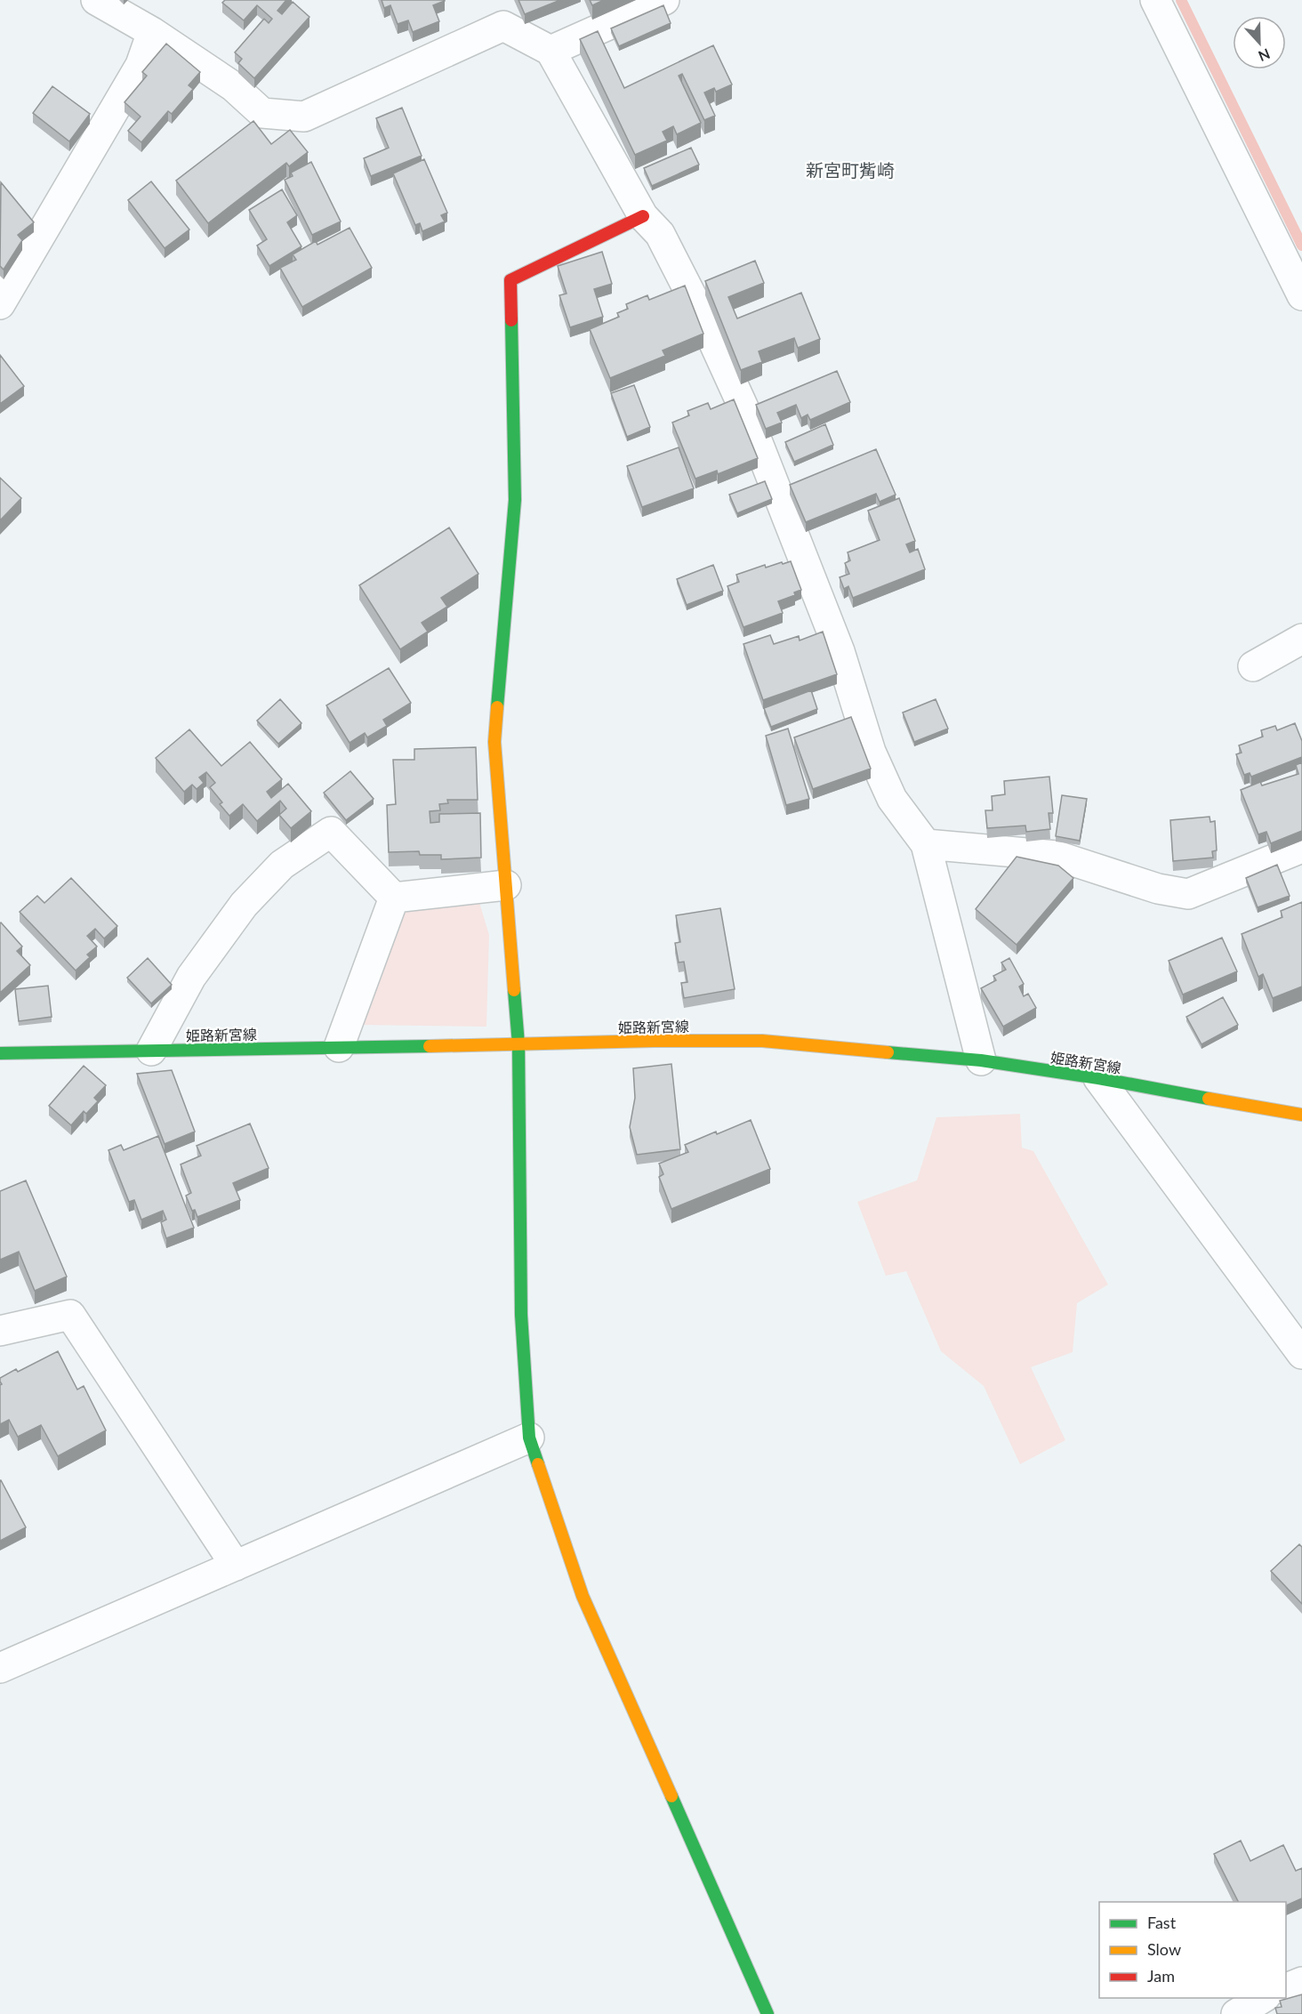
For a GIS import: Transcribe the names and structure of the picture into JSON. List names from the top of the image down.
{
  "streets": {
    "street": ["姫路新宮線"]
  },
  "districts": ["新宮町觜崎"],
  "legend": ["Fast", "Slow", "Jam"],
  "north": "bottom"
}
